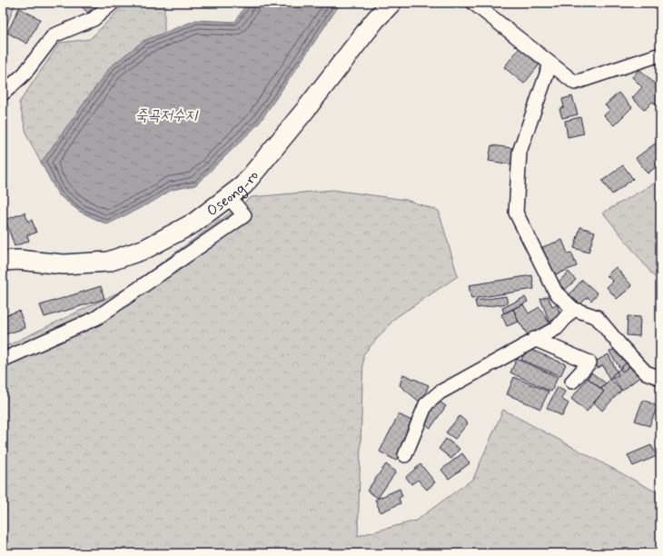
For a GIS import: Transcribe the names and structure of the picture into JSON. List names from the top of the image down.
{
  "streets": {
    "main road": ["Oseong-ro"]
  },
  "water": ["죽곡저수지"]
}
